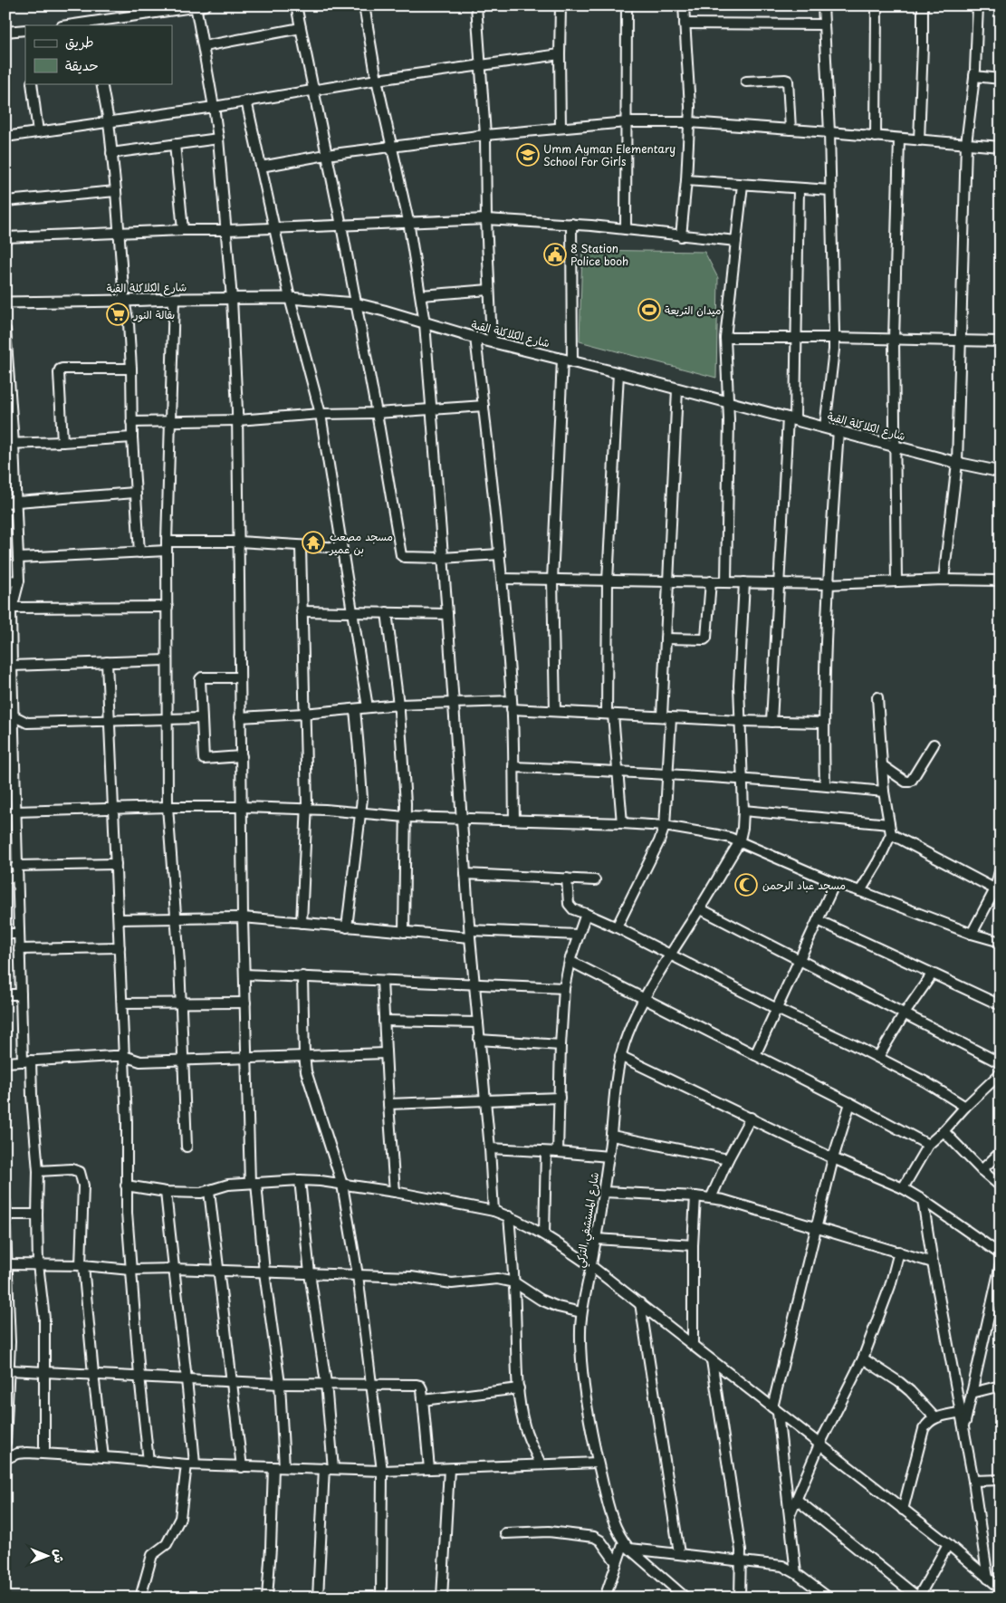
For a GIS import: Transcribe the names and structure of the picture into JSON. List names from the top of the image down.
{
  "streets": {
    "street": ["شارع الكلاكلة القبة", "شارع المستشفي التركي"]
  },
  "places": {
    "school or university": ["Umm Ayman Elementary School For Girls"],
    "public building": ["8 Station Police booh"],
    "sports": ["ميدان التريعة"],
    "supermarket": ["بقالة النور"],
    "temple": ["مسجد مصعب بن عمير"],
    "mosque": ["مسجد عباد الرحمن"]
  },
  "legend": ["طريق", "حديقة"],
  "north": "right"
}
